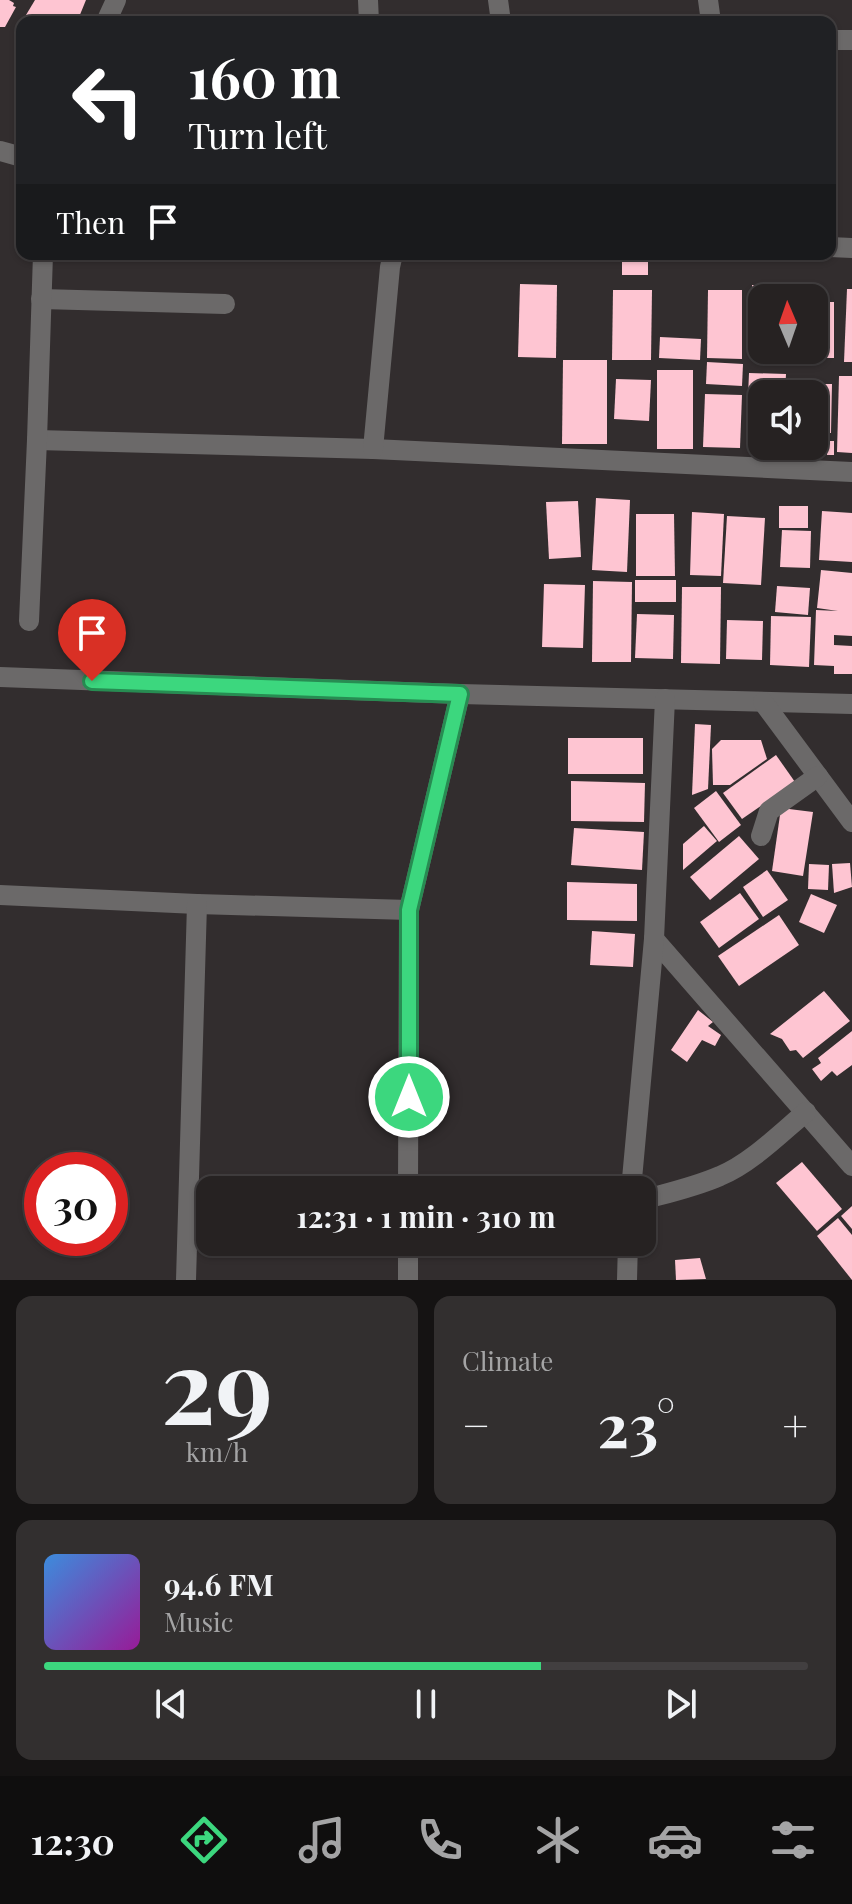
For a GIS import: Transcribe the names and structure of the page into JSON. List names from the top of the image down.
{
  "north": "top",
  "page": {
    "turn": ["160 m", "Turn left"],
    "then": "Then",
    "limit": "30",
    "trip": "12:31 · 1 min · 310 m",
    "tile": [
      ["29", "km/h"],
      "Climate"
    ],
    "heat": ["−", "23°", "+"],
    "song": ["94.6 FM", "Music"],
    "tabs": "12:30"
  }
}
